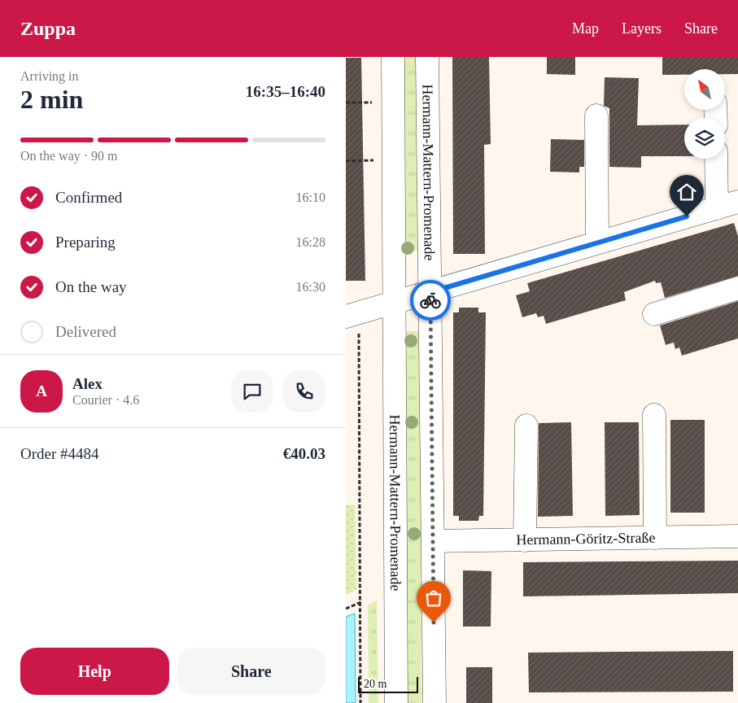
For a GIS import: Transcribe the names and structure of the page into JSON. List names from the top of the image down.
{
  "streets": {
    "street": ["Hermann-Mattern-Promenade", "Hermann-Göritz-Straße"]
  },
  "crossings": [
    ["Hermann-Mattern-Promenade", "Hermann-Göritz-Straße"]
  ],
  "scale_bar": "20 m",
  "north": "top left",
  "page": {
    "header": "Zuppa",
    "nav": ["Map", "Layers", "Share"],
    "heading": ["2 min", "Arriving in", "16:35–16:40"],
    "panel": [
      "Alex",
      "Courier · 4.6",
      "Order #4484",
      "€40.03"
    ],
    "bar": "On the way · 90 m",
    "list": [
      ["Confirmed", "16:10"],
      ["Preparing", "16:28"],
      ["On the way", "16:30"],
      "Delivered"
    ],
    "round": "A",
    "buttons": ["Help", "Share"],
    "scale": "20 m"
  }
}
